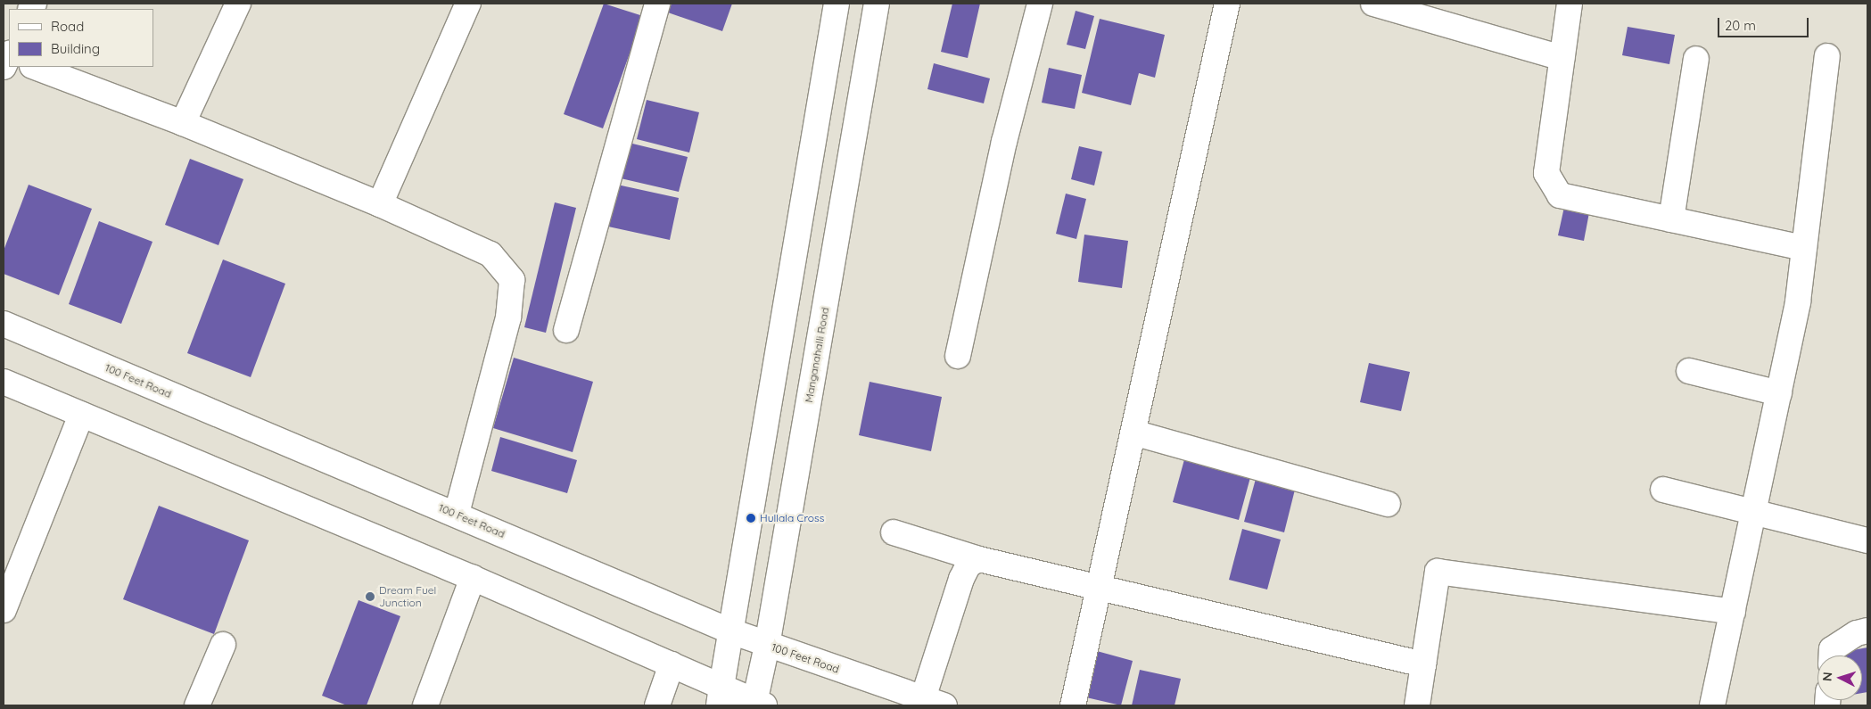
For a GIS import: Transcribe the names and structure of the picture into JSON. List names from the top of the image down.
{
  "streets": {
    "street": ["Manganahalli Road", "100 Feet Road"]
  },
  "crossings": [
    ["Manganahalli Road", "100 Feet Road"]
  ],
  "places": ["Hullala Cross", "Dream Fuel Junction"],
  "legend": ["Road", "Building"],
  "scale_bar": "20 m",
  "north": "left"
}
